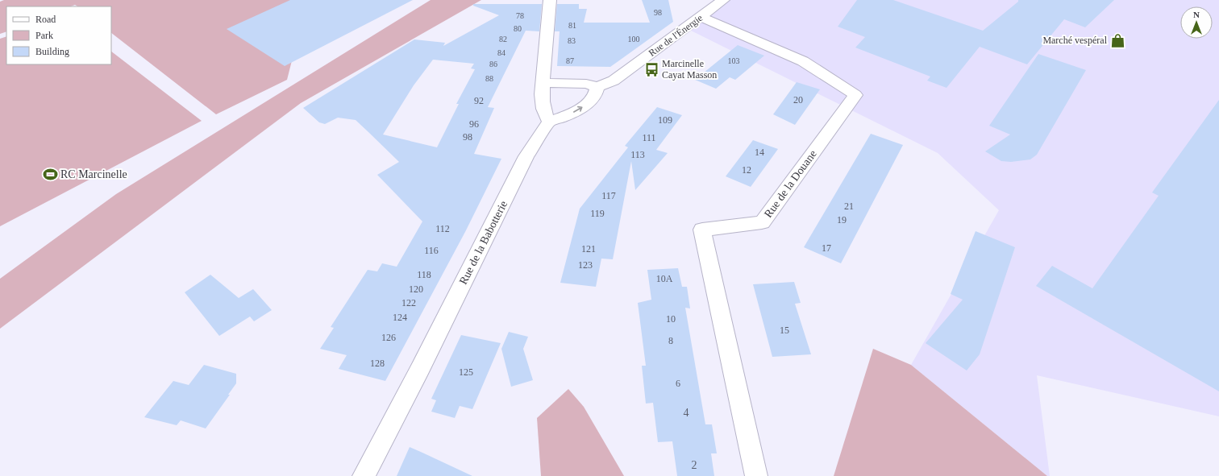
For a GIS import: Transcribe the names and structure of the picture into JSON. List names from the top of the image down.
{
  "streets": {
    "street": ["Rue de l'Énergie", "Rue de la Douane", "Rue de la Babotterie"]
  },
  "crossings": [
    ["Rue de l'Énergie", "Rue de la Douane"]
  ],
  "places": {
    "shop": ["Marché vespéral"],
    "bus stop": ["Marcinelle Cayat Masson"],
    "sports": ["RC Marcinelle"]
  },
  "house_numbers": [
    "98",
    "78",
    "81",
    "80",
    "82",
    "100",
    "83",
    "84",
    "87",
    "103",
    "86",
    "88",
    "20",
    "92",
    "109",
    "96",
    "98",
    "111",
    "14",
    "113",
    "12",
    "117",
    "21",
    "119",
    "19",
    "112",
    "17",
    "121",
    "116",
    "123",
    "118",
    "10A",
    "120",
    "122",
    "124",
    "10",
    "15",
    "126",
    "8",
    "128",
    "125",
    "6",
    "4",
    "2"
  ],
  "legend": ["Road", "Park", "Building"],
  "north": "top"
}
